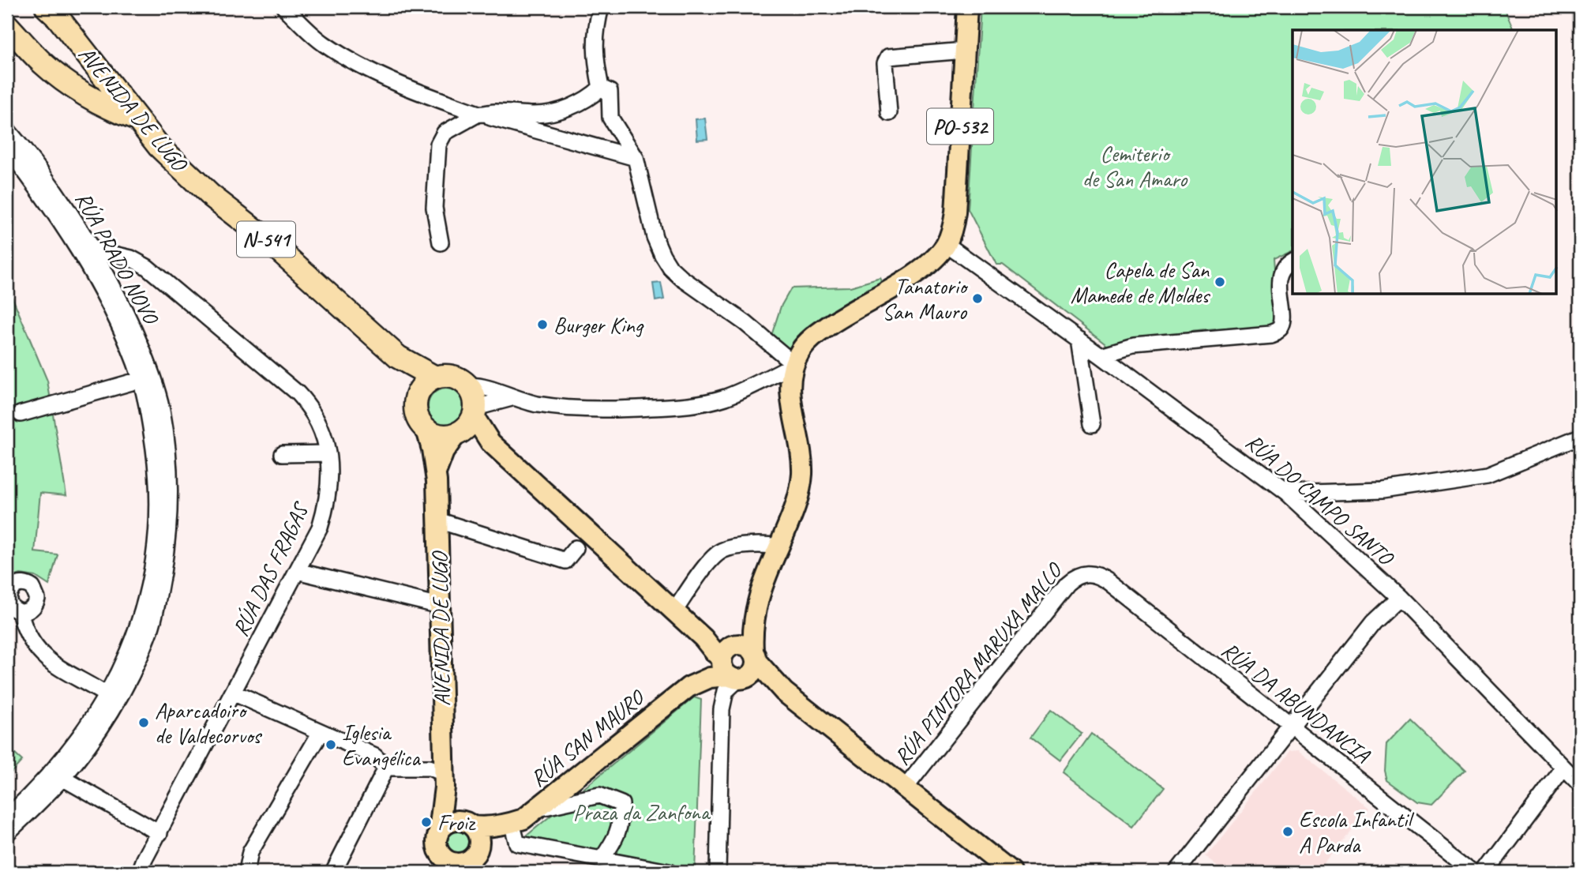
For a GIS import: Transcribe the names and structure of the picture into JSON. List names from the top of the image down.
{
  "streets": {
    "highway": ["AVENIDA DE LUGO", "N-541"],
    "main road": ["PO-532", "RÚA SAN MAURO"],
    "street": [
      "RÚA PRADO NOVO",
      "RÚA DO CAMPO SANTO",
      "RÚA DAS FRAGAS",
      "RÚA PINTORA MARUXA MALLO",
      "RÚA DA ABUNDANCIA"
    ]
  },
  "crossings": [
    ["AVENIDA DE LUGO", "N-541"],
    ["AVENIDA DE LUGO", "RÚA SAN MAURO"],
    ["PO-532", "RÚA DO CAMPO SANTO"],
    ["PO-532", "RÚA SAN MAURO"],
    ["RÚA PRADO NOVO", "RÚA DAS FRAGAS"],
    ["RÚA PINTORA MARUXA MALLO", "RÚA DA ABUNDANCIA"]
  ],
  "parks": ["Cemiterio de San Amaro", "Praza da Zanfona"],
  "places": [
    "Capela de San Mamede de Moldes",
    "Tanatorio San Mauro",
    "Burger King",
    "Aparcadoiro de Valdecorvos",
    "Iglesia Evangélica",
    "Froiz",
    "Escola Infantil A Parda"
  ]
}
